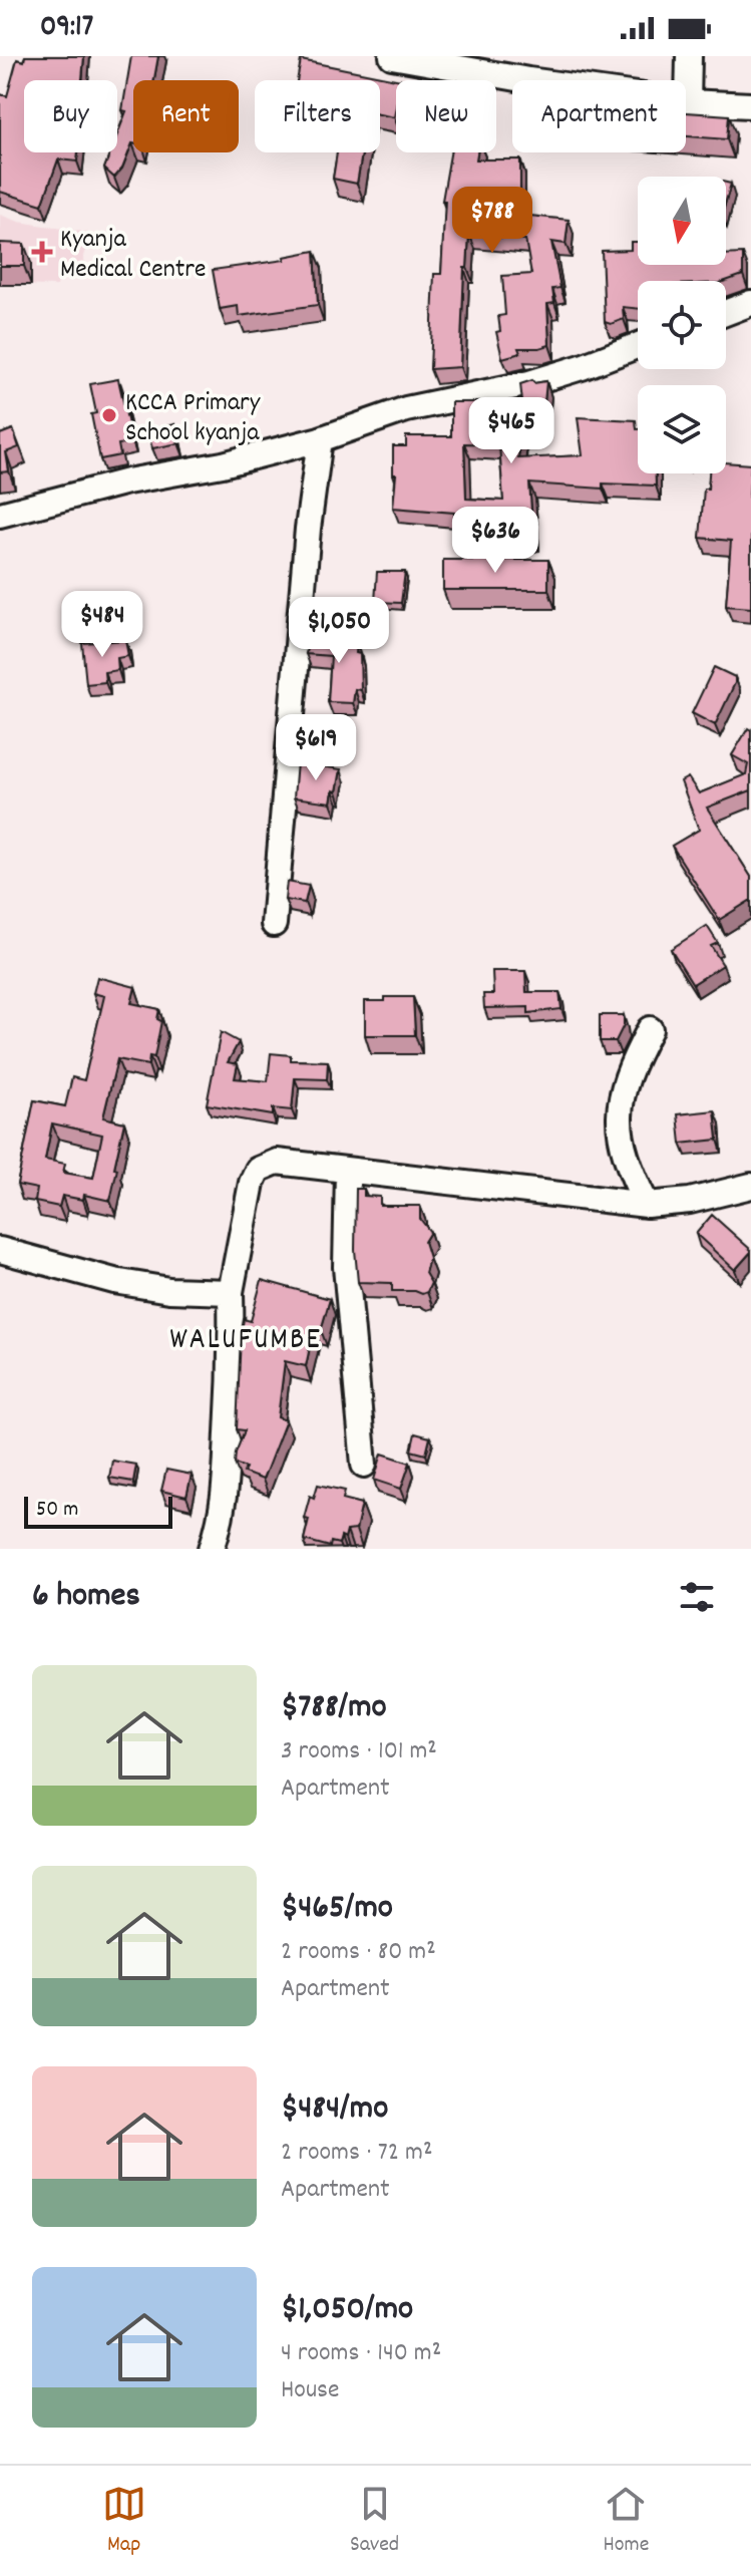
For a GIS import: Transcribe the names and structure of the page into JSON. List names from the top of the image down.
{
  "districts": ["WALUFUMBE"],
  "places": {
    "health": ["Kyanja Medical Centre"],
    "other": ["KCCA Primary School kyanja"]
  },
  "scale_bar": "50 m",
  "north": "bottom",
  "page": {
    "status": "09:17",
    "chip": [
      "Buy",
      "Rent",
      "Filters",
      "New",
      "Apartment"
    ],
    "price": [
      "$788",
      "$465",
      "$636",
      "$484",
      "$1,050",
      "$619"
    ],
    "scale": "50 m",
    "heading": "6 homes",
    "list": [
      {
        "name": "$788/mo",
        "note": "3 rooms · 101 m² · Apartment"
      },
      {
        "name": "$465/mo",
        "note": "2 rooms · 80 m² · Apartment"
      },
      {
        "name": "$484/mo",
        "note": "2 rooms · 72 m² · Apartment"
      },
      {
        "name": "$1,050/mo",
        "note": "4 rooms · 140 m² · House"
      }
    ],
    "tabs": ["Map", "Saved", "Home"]
  }
}
